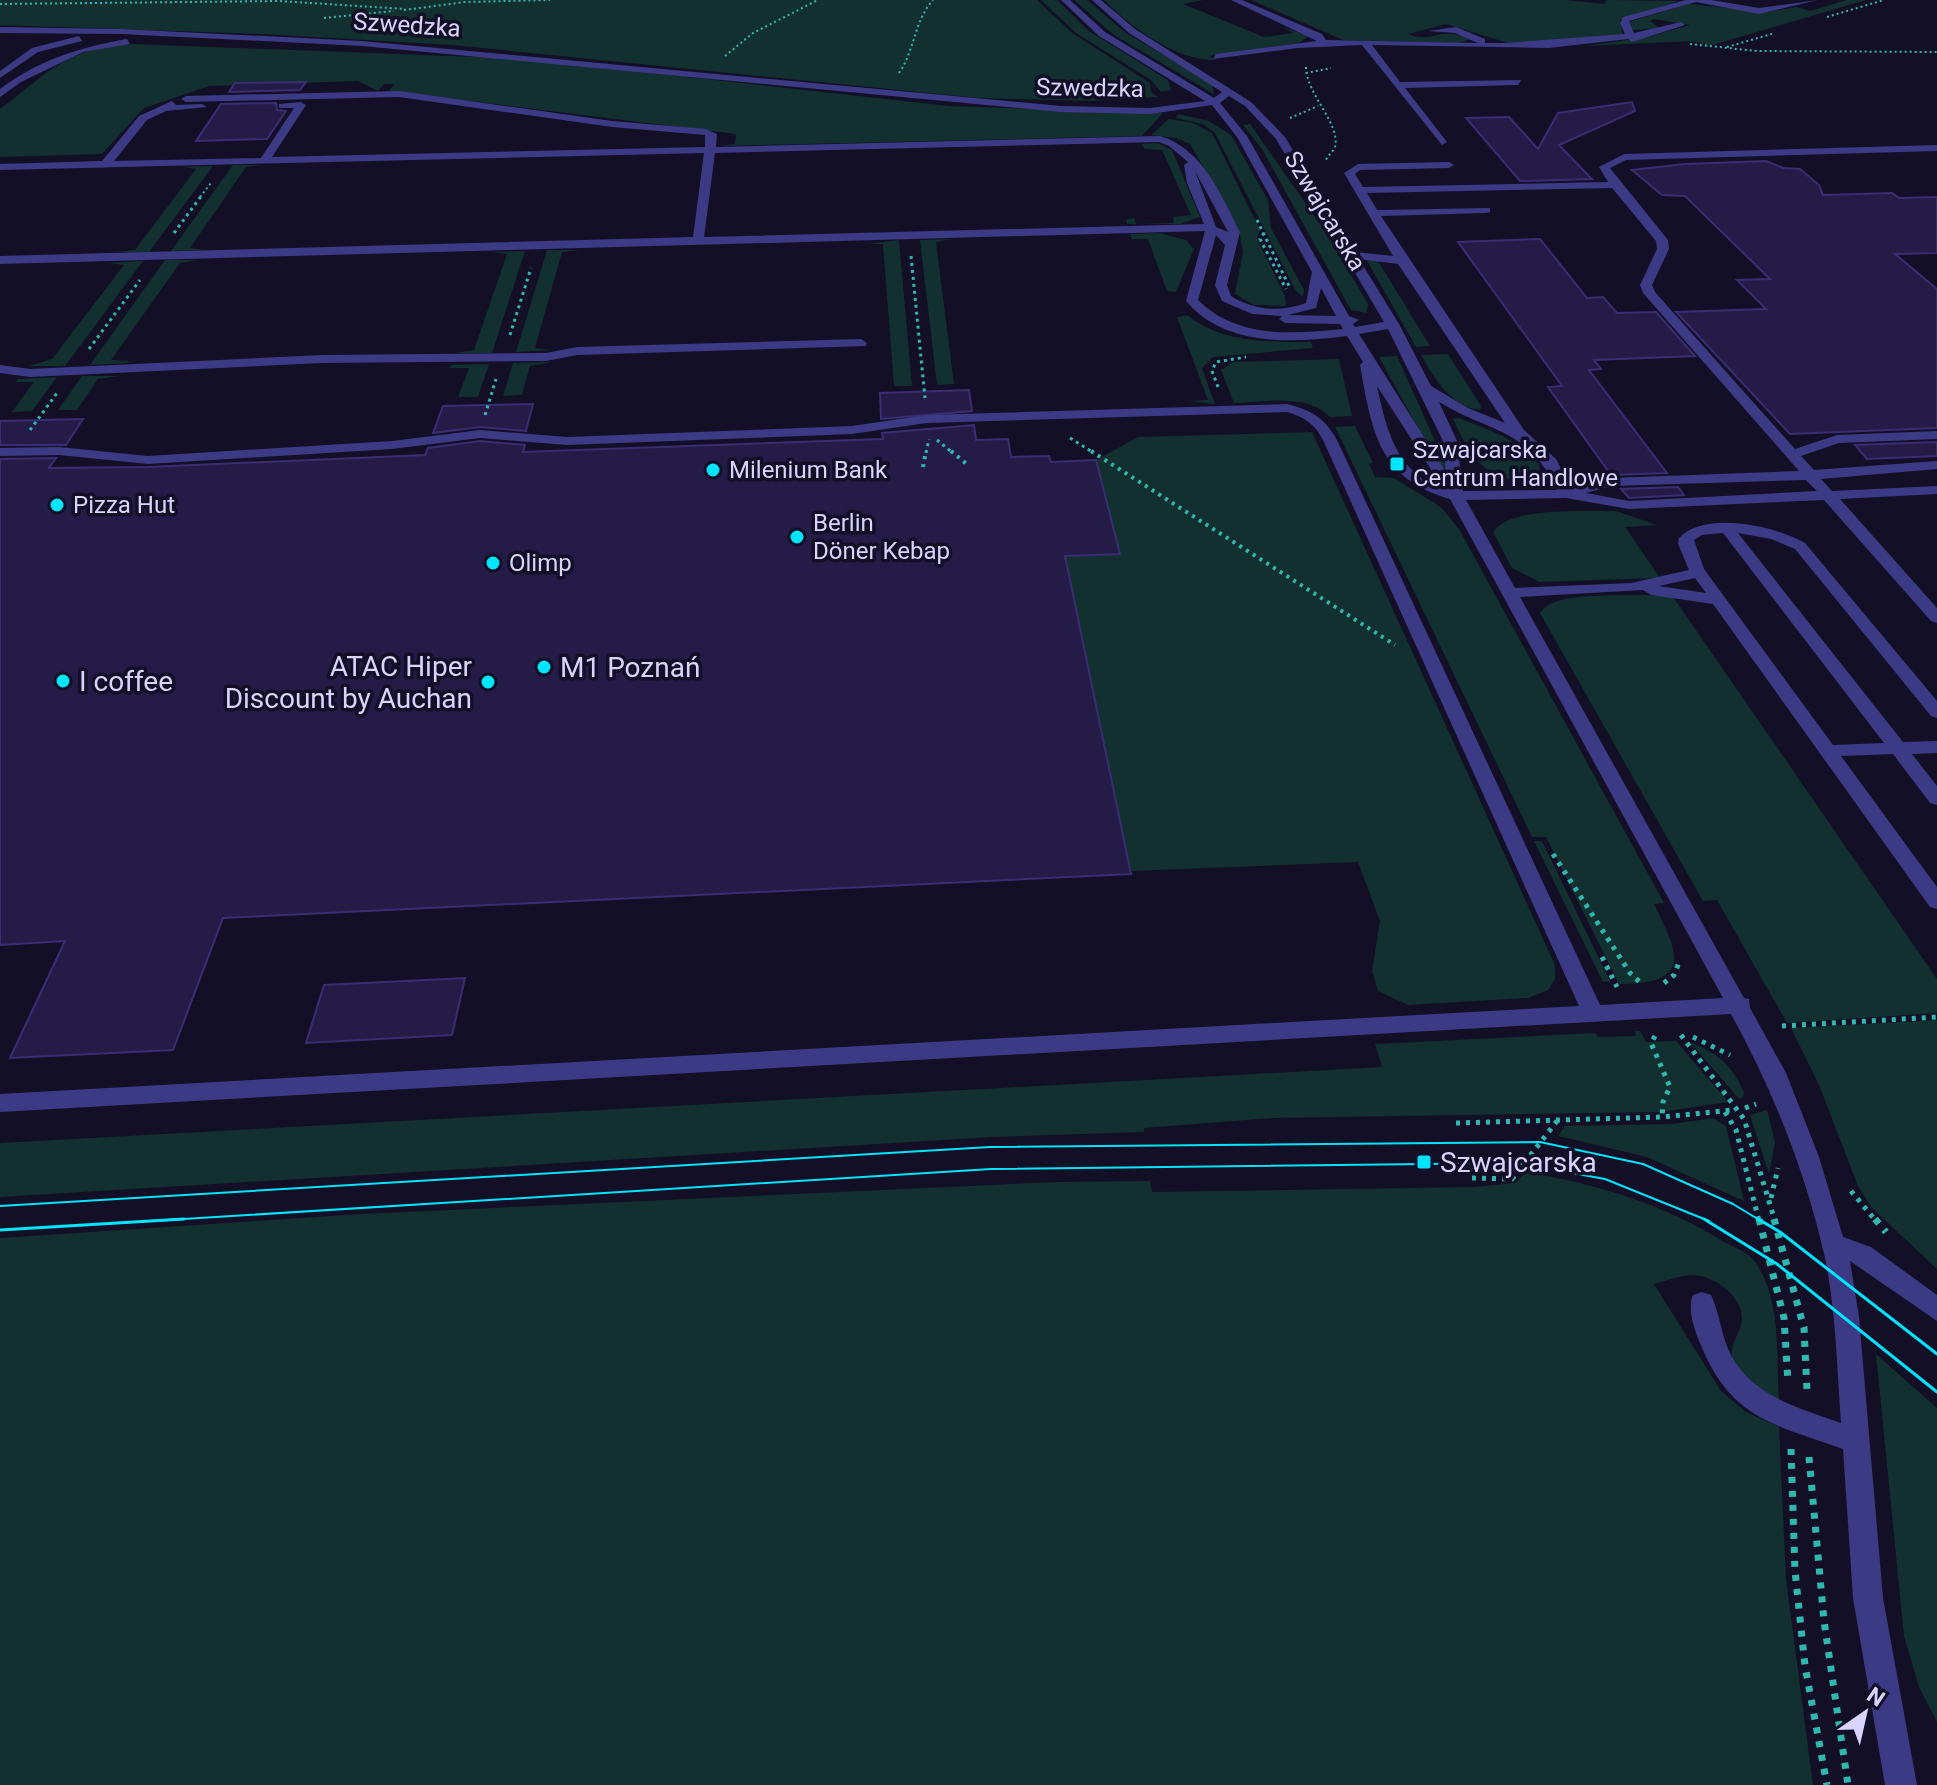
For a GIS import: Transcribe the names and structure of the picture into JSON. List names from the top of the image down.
{
  "streets": {
    "street": ["Szwedzka", "Szwajcarska"]
  },
  "crossings": [
    ["Szwedzka", "Szwajcarska"]
  ],
  "places": {
    "transit": ["Szwajcarska Centrum Handlowe", "Szwajcarska"],
    "other": [
      "Milenium Bank",
      "Pizza Hut",
      "Berlin Döner Kebap",
      "Olimp",
      "M1 Poznań",
      "I coffee",
      "ATAC Hiper Discount by Auchan"
    ]
  },
  "north": "top right"
}
